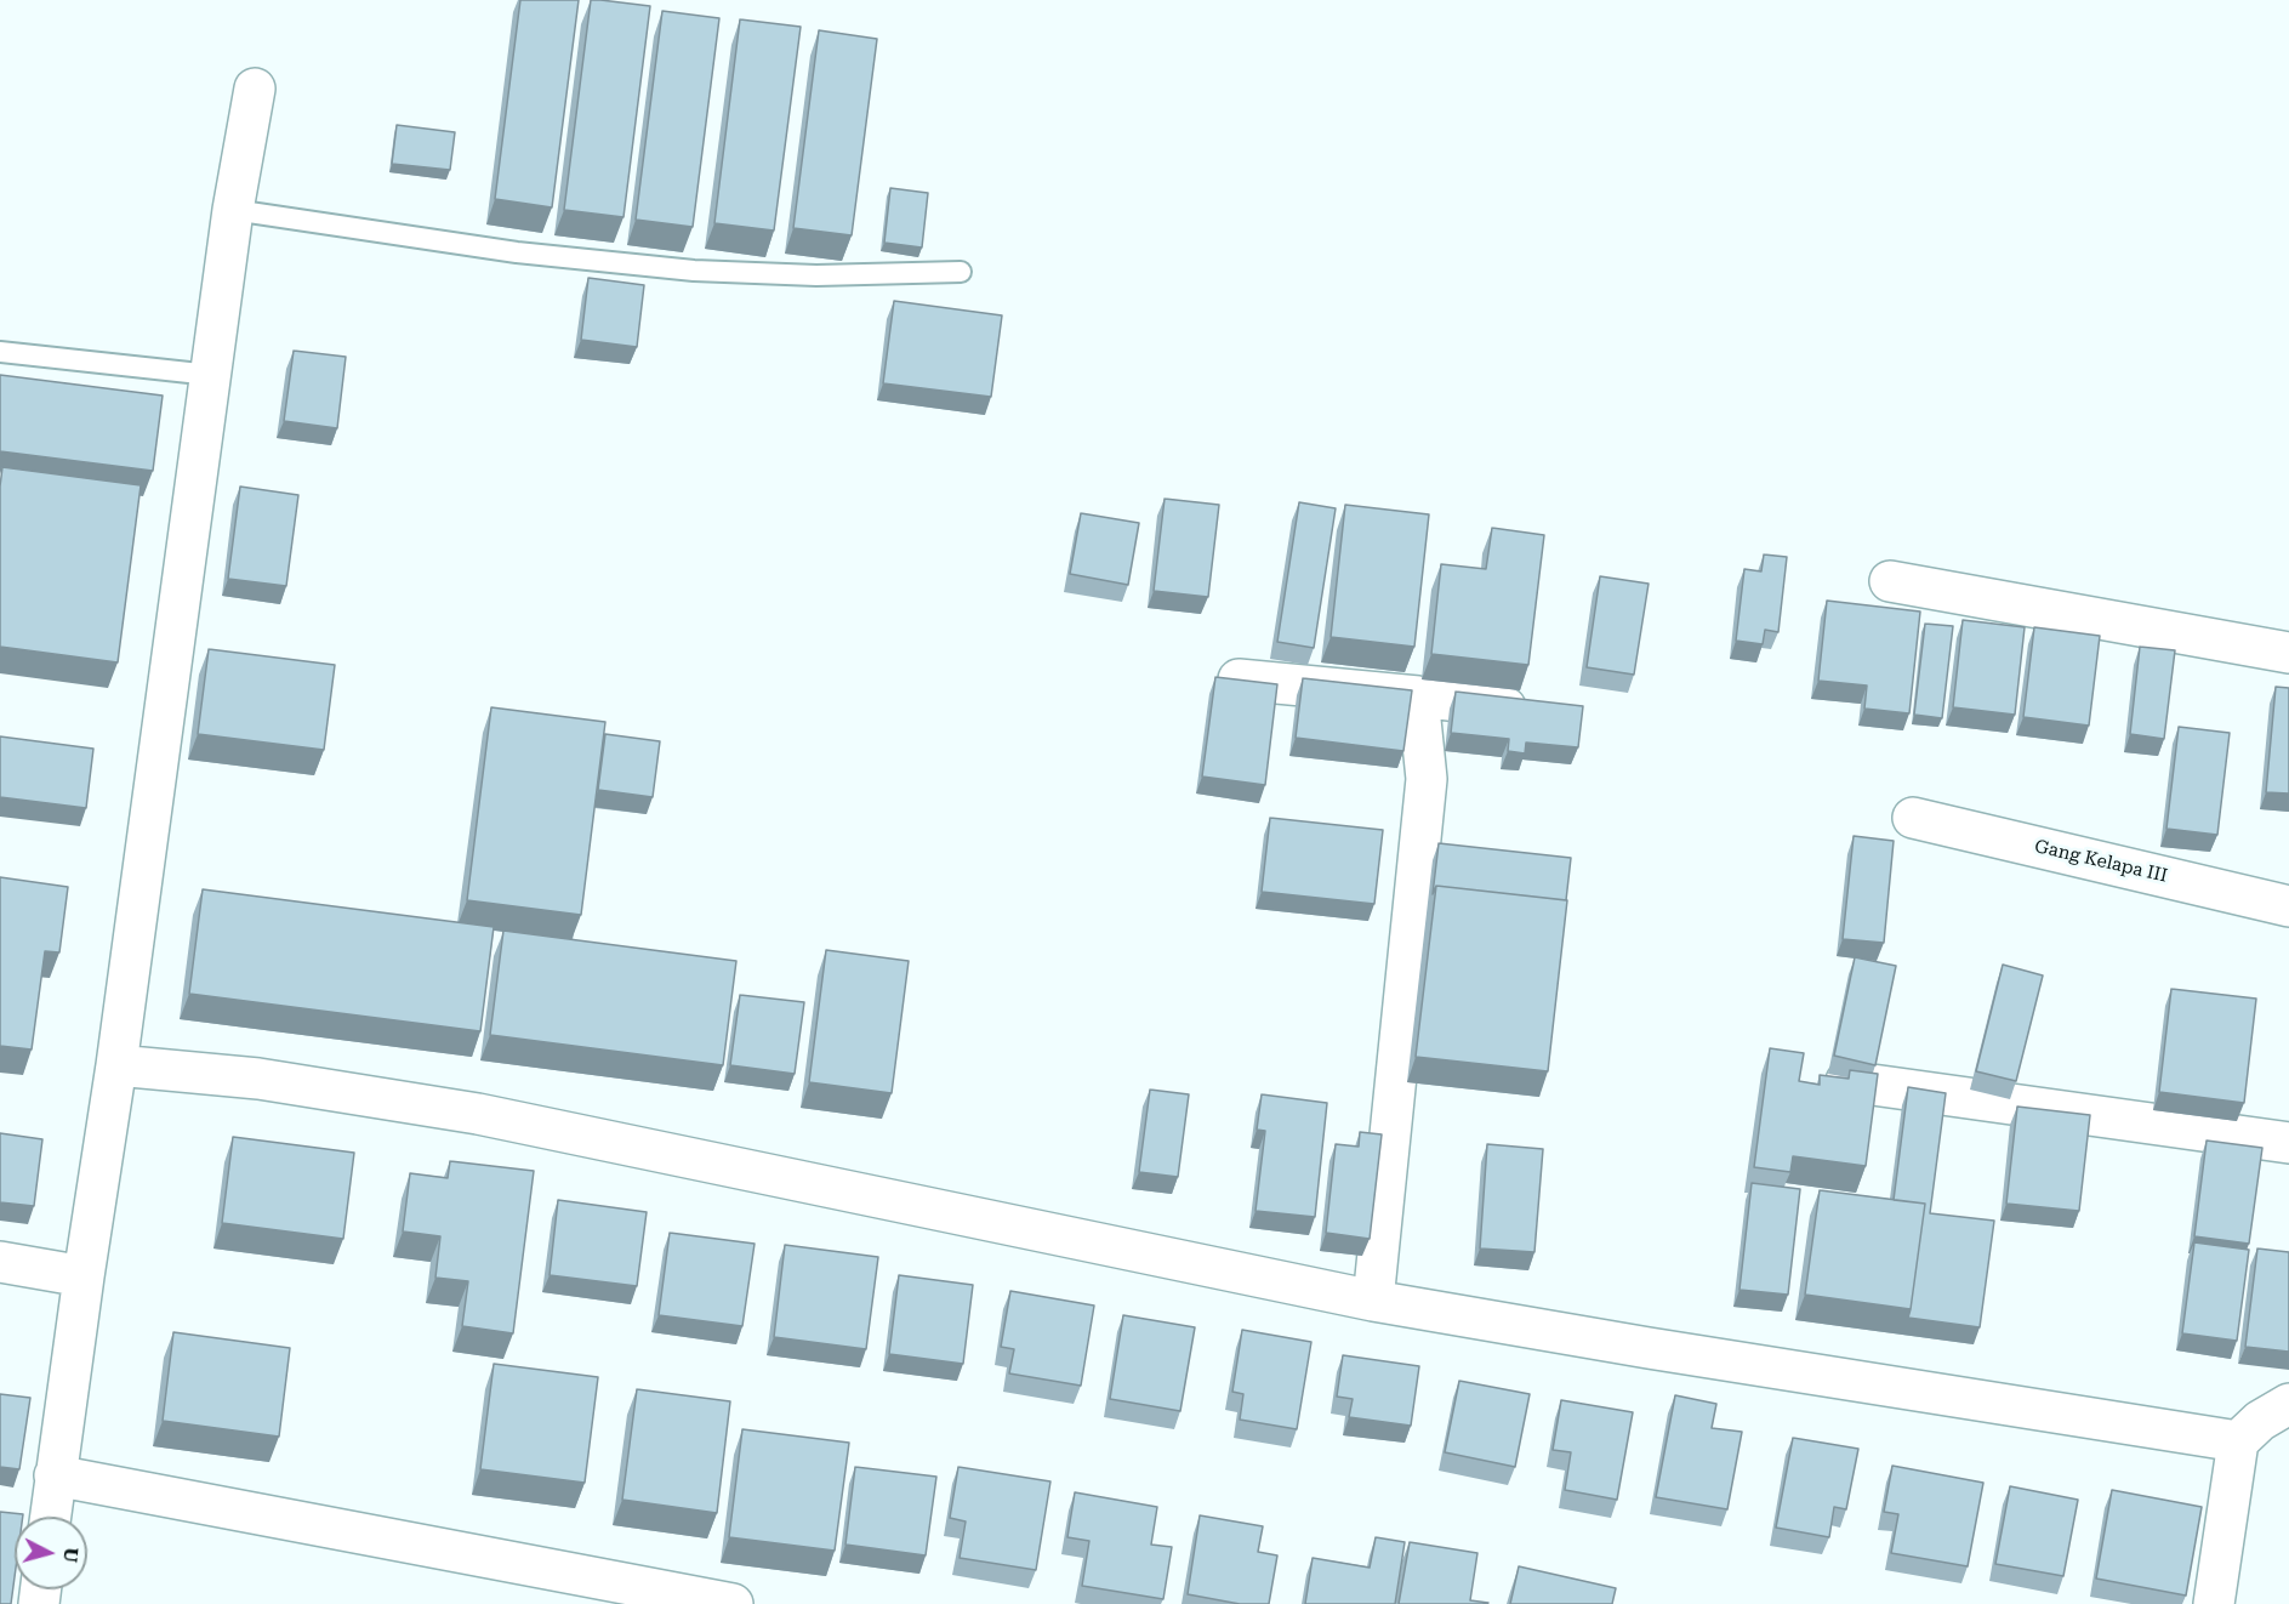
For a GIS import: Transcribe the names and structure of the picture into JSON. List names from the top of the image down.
{
  "streets": {
    "street": ["Gang Kelapa III"]
  },
  "north": "right"
}
